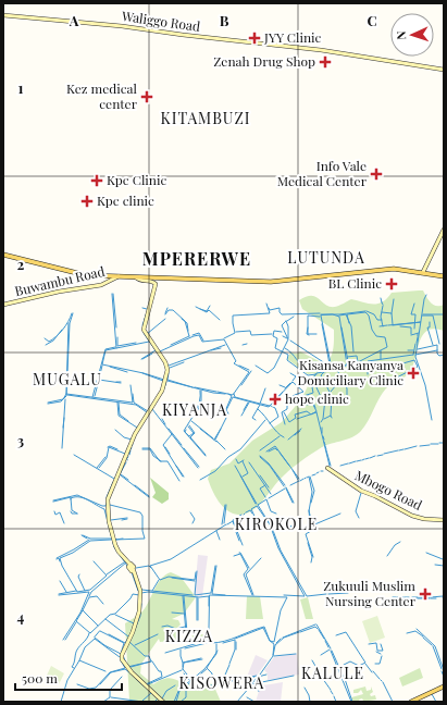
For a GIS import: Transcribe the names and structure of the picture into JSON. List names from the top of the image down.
{
  "streets": {
    "street": ["Waliggo Road", "Buwambu Road", "Mbogo Road"]
  },
  "districts": [
    "KITAMBUZI",
    "LUTUNDA",
    "MPERERWE",
    "MUGALU",
    "KIYANJA",
    "KIROKOLE",
    "KIZZA",
    "KALULE",
    "KISOWERA"
  ],
  "places": {
    "health": [
      "JYY Clinic",
      "Zenah Drug Shop",
      "Kez medical center",
      "Info Vale Medical Center",
      "Kpc Clinic",
      "Kpc clinic",
      "BL Clinic",
      "Kisansa Kanyanya Domiciliary Clinic",
      "hope clinic",
      "Zukuuli Muslim Nursing Center"
    ]
  },
  "scale_bar": "500 m",
  "north": "left",
  "grid": {
    "columns": ["A", "B", "C"],
    "rows": [
      "1",
      "2",
      "3",
      "4"
    ]
  }
}
